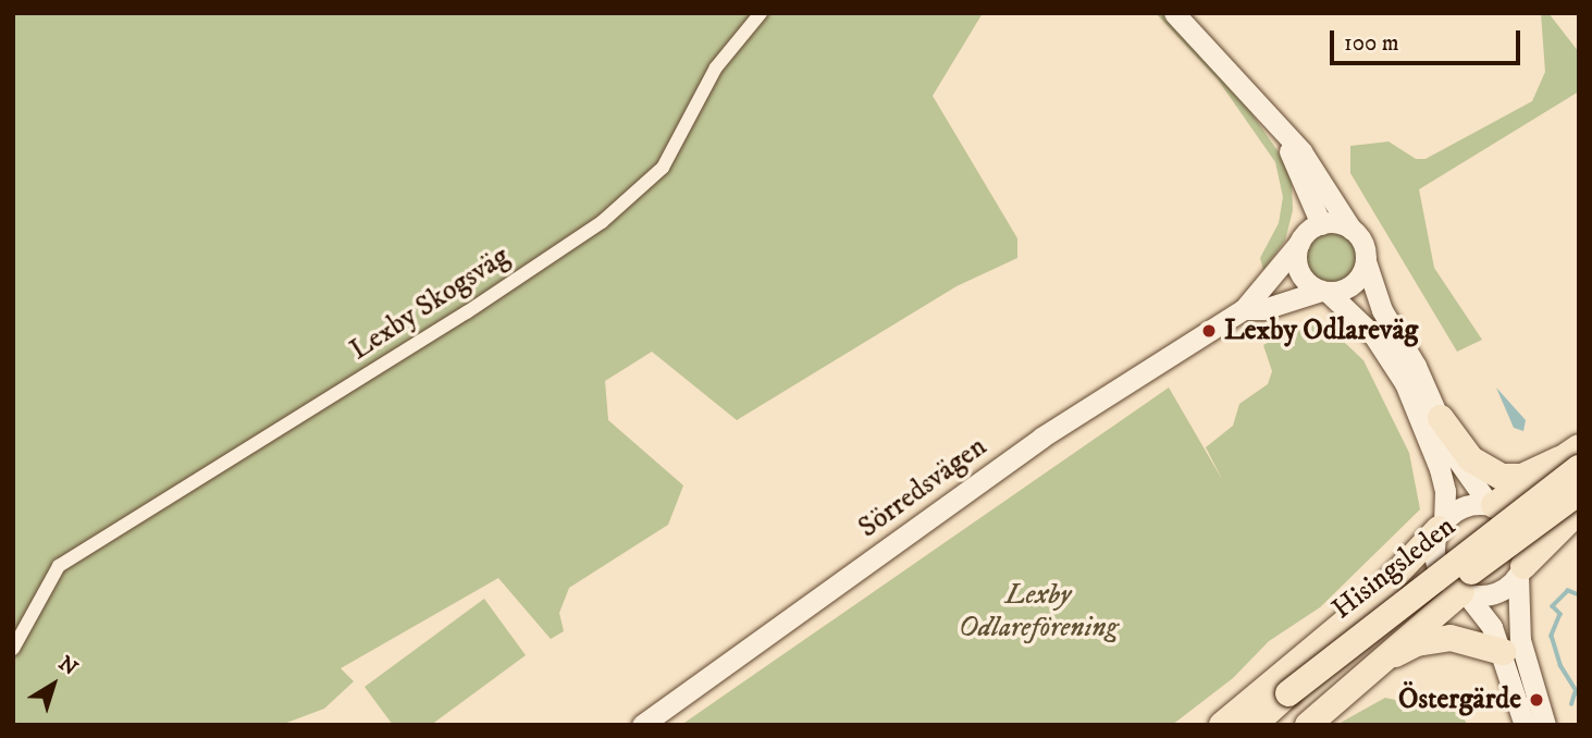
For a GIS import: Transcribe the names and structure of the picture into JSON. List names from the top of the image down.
{
  "streets": {
    "highway": ["Hisingsleden"],
    "street": ["Lexby Skogsväg", "Sörredsvägen"]
  },
  "parks": ["Lexby Odlareförening"],
  "places": ["Lexby Odlareväg", "Östergärde"],
  "scale_bar": "100 m",
  "north": "top right"
}
